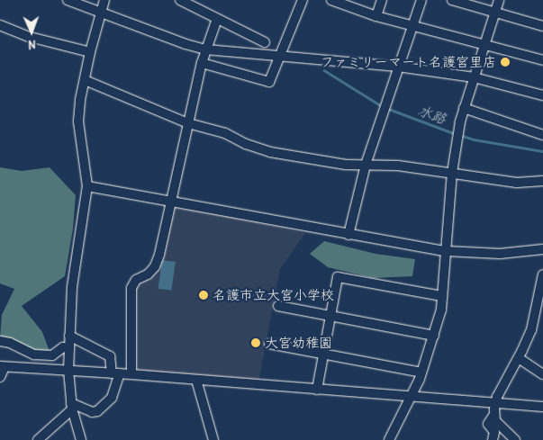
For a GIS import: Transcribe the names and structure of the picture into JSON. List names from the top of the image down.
{
  "water": ["水路"],
  "places": ["ファミリーマート名護宮里店", "名護市立大宮小学校", "大宮幼稚園"],
  "north": "bottom"
}
